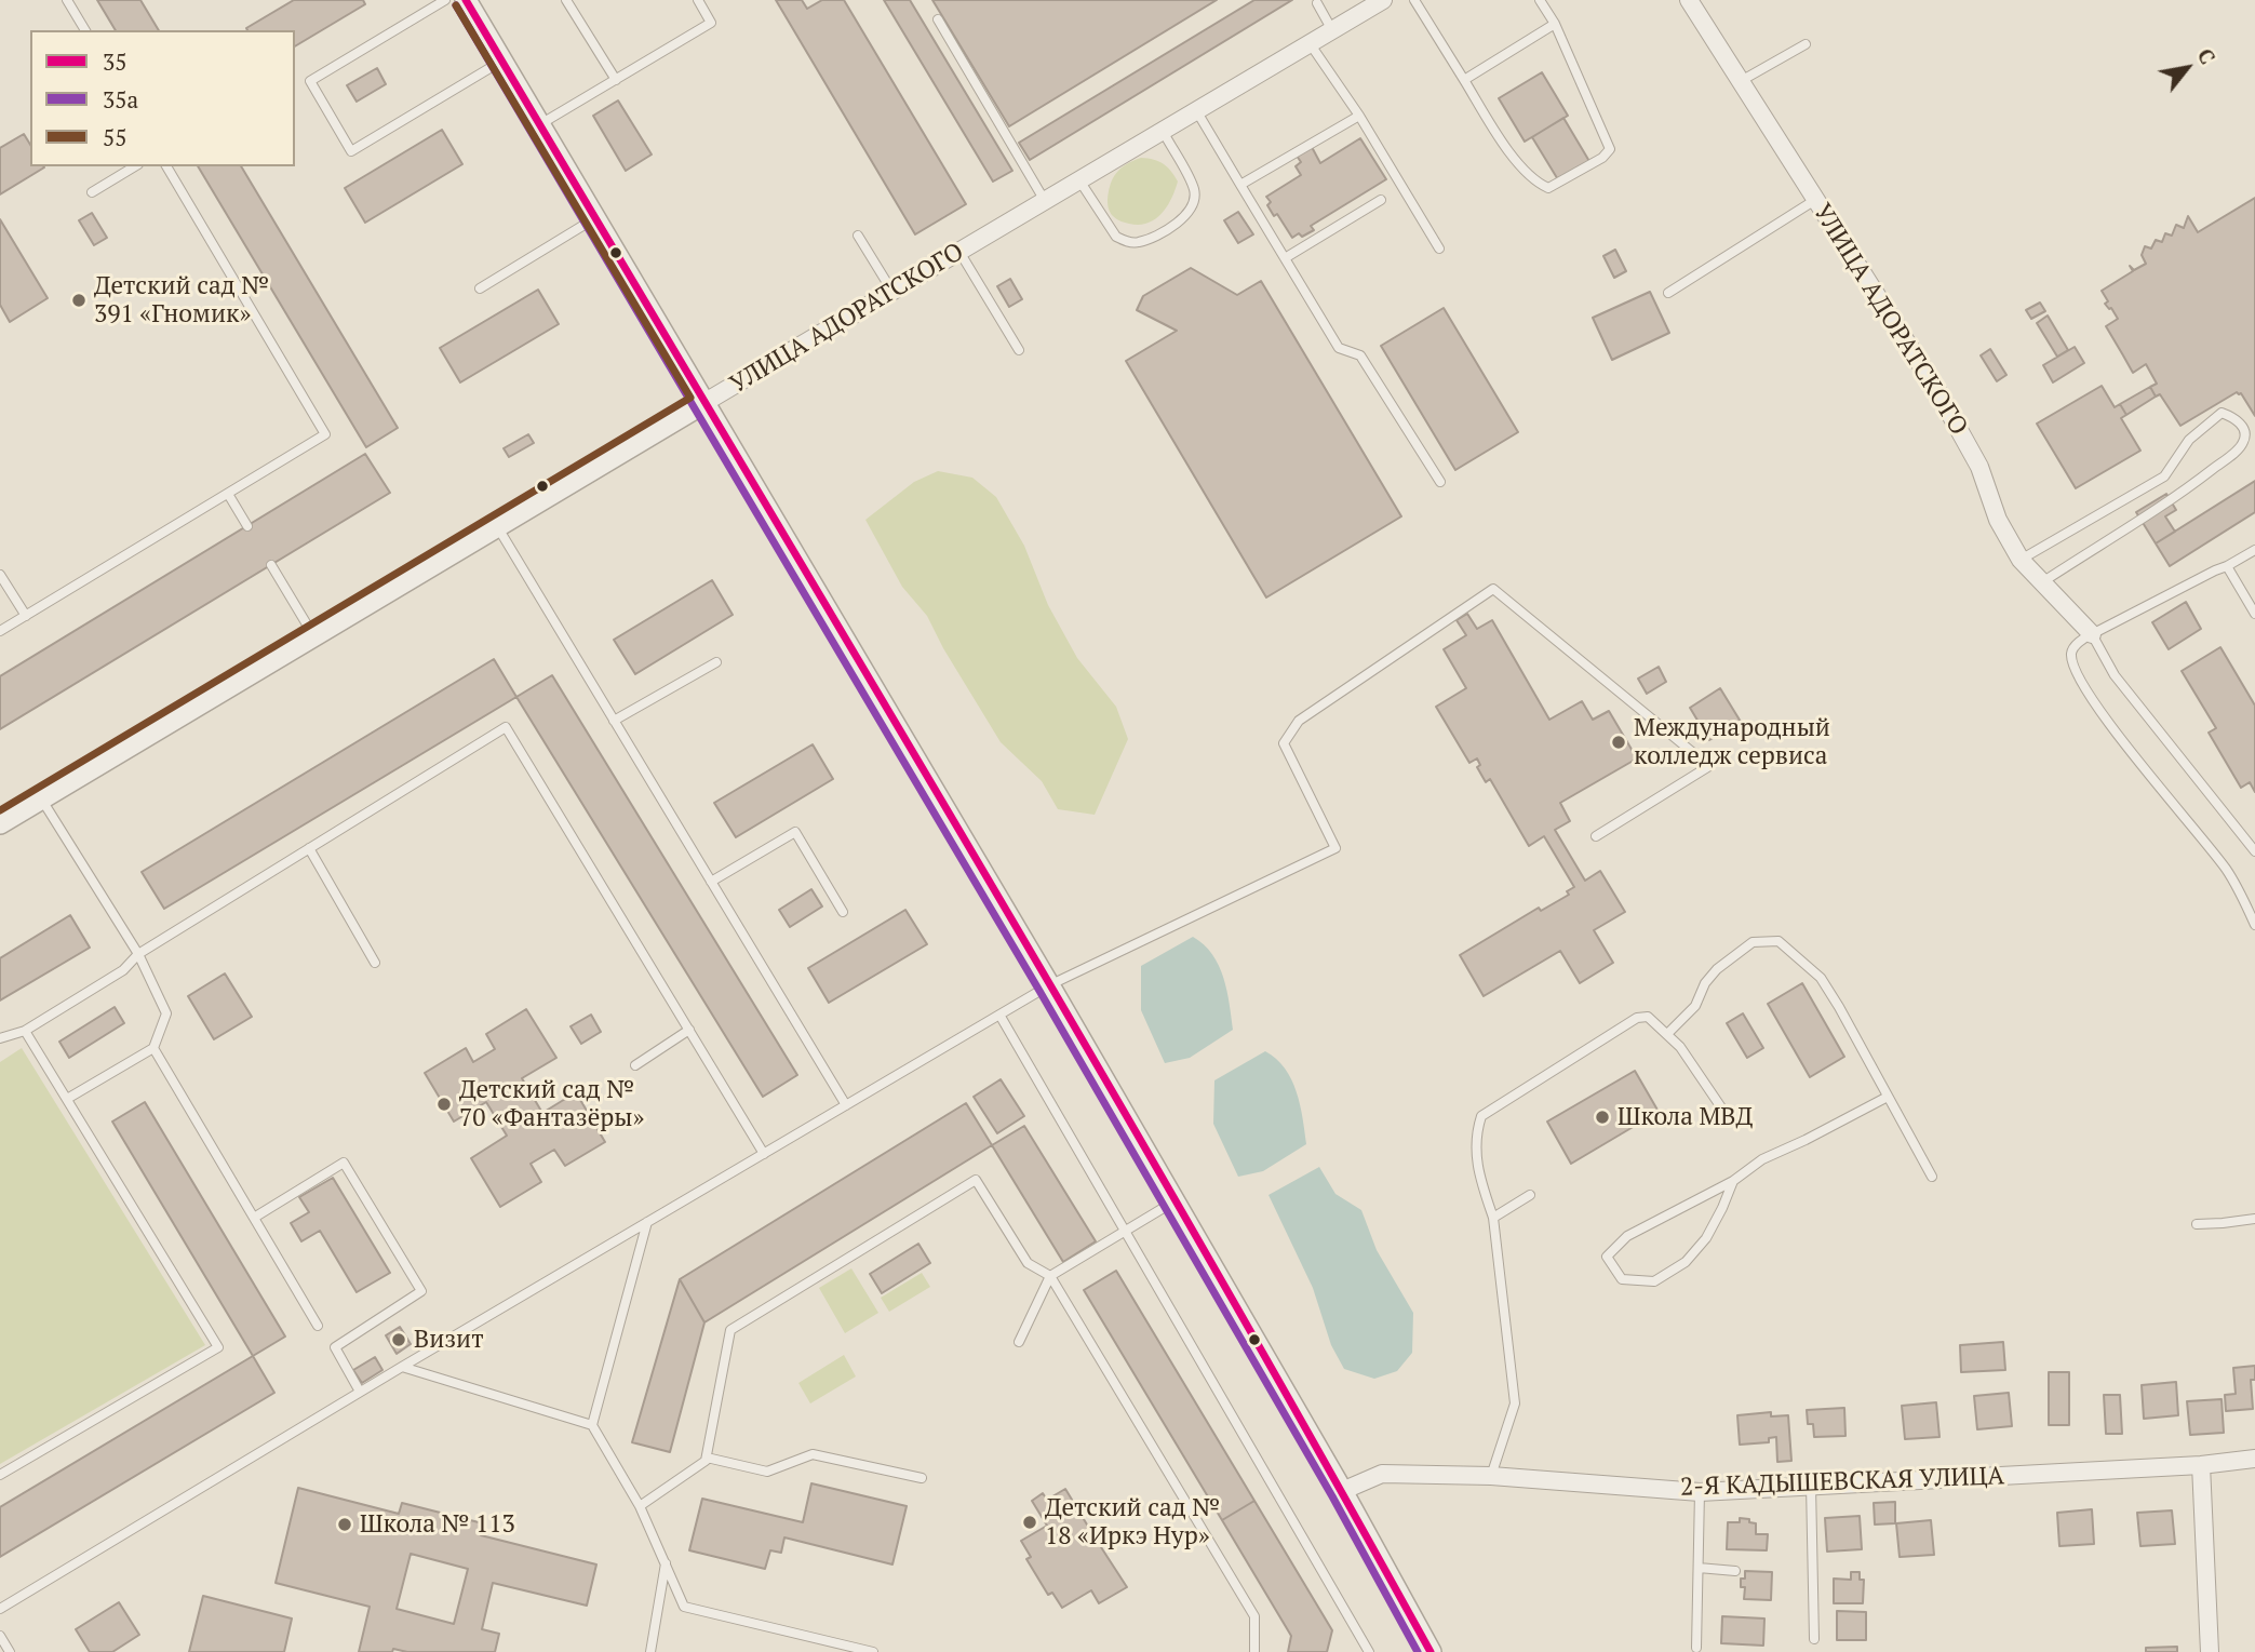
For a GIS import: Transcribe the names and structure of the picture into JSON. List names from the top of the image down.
{
  "streets": {
    "street": ["УЛИЦА АДОРАТСКОГО", "2-Я КАДЫШЕВСКАЯ УЛИЦА"]
  },
  "places": [
    "Детский сад № 391 «Гномик»",
    "Международный колледж сервиса",
    "Детский сад № 70 «Фантазёры»",
    "Школа МВД",
    "Визит",
    "Детский сад № 18 «Иркэ Нур»",
    "Школа № 113"
  ],
  "lines": ["transit line 35", "transit line 35a", "transit line 55"],
  "legend": ["35", "35a", "55"],
  "north": "top right"
}
